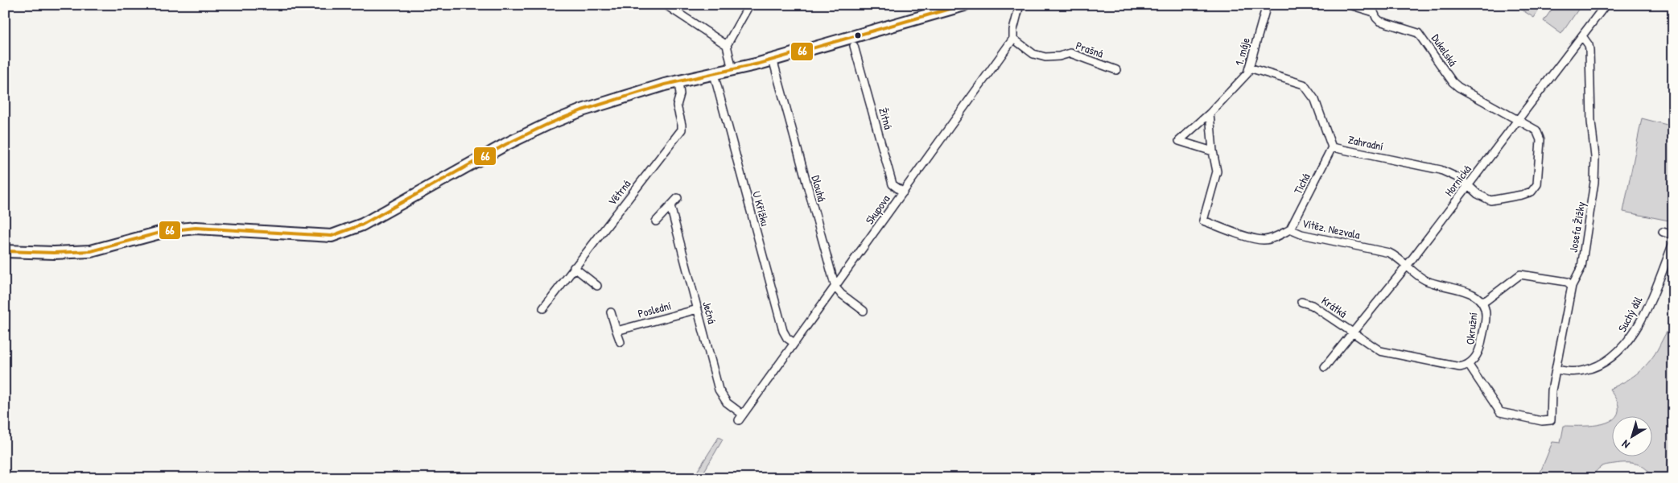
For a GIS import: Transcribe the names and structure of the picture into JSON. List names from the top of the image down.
{
  "streets": {
    "street": [
      "Prašná",
      "Dukelská",
      "1. máje",
      "Žitná",
      "Zahradní",
      "Hornická",
      "Tichá",
      "Dlouhá",
      "Větrná",
      "U Křížku",
      "Skupova",
      "Josefa Žižky",
      "Vítěz. Nezvala",
      "Krátká",
      "Poslední",
      "Ječná",
      "Suchý důl",
      "Okružní"
    ]
  },
  "crossings": [
    ["Prašná", "Skupova"],
    ["Dukelská", "Zahradní"],
    ["Dukelská", "Hornická"],
    ["1. máje", "Zahradní"],
    ["1. máje", "Vítěz. Nezvala"],
    ["Žitná", "Skupova"],
    ["Zahradní", "Hornická"],
    ["Zahradní", "Tichá"],
    ["Hornická", "Josefa Žižky"],
    ["Hornická", "Vítěz. Nezvala"],
    ["Hornická", "Krátká"],
    ["Hornická", "Okružní"],
    ["Tichá", "Vítěz. Nezvala"],
    ["Dlouhá", "Skupova"],
    ["U Křížku", "Skupova"],
    ["Skupova", "Ječná"],
    ["Josefa Žižky", "Suchý důl"],
    ["Josefa Žižky", "Okružní"],
    ["Vítěz. Nezvala", "Okružní"],
    ["Poslední", "Ječná"]
  ],
  "lines": ["transit line 66"],
  "north": "bottom left"
}
